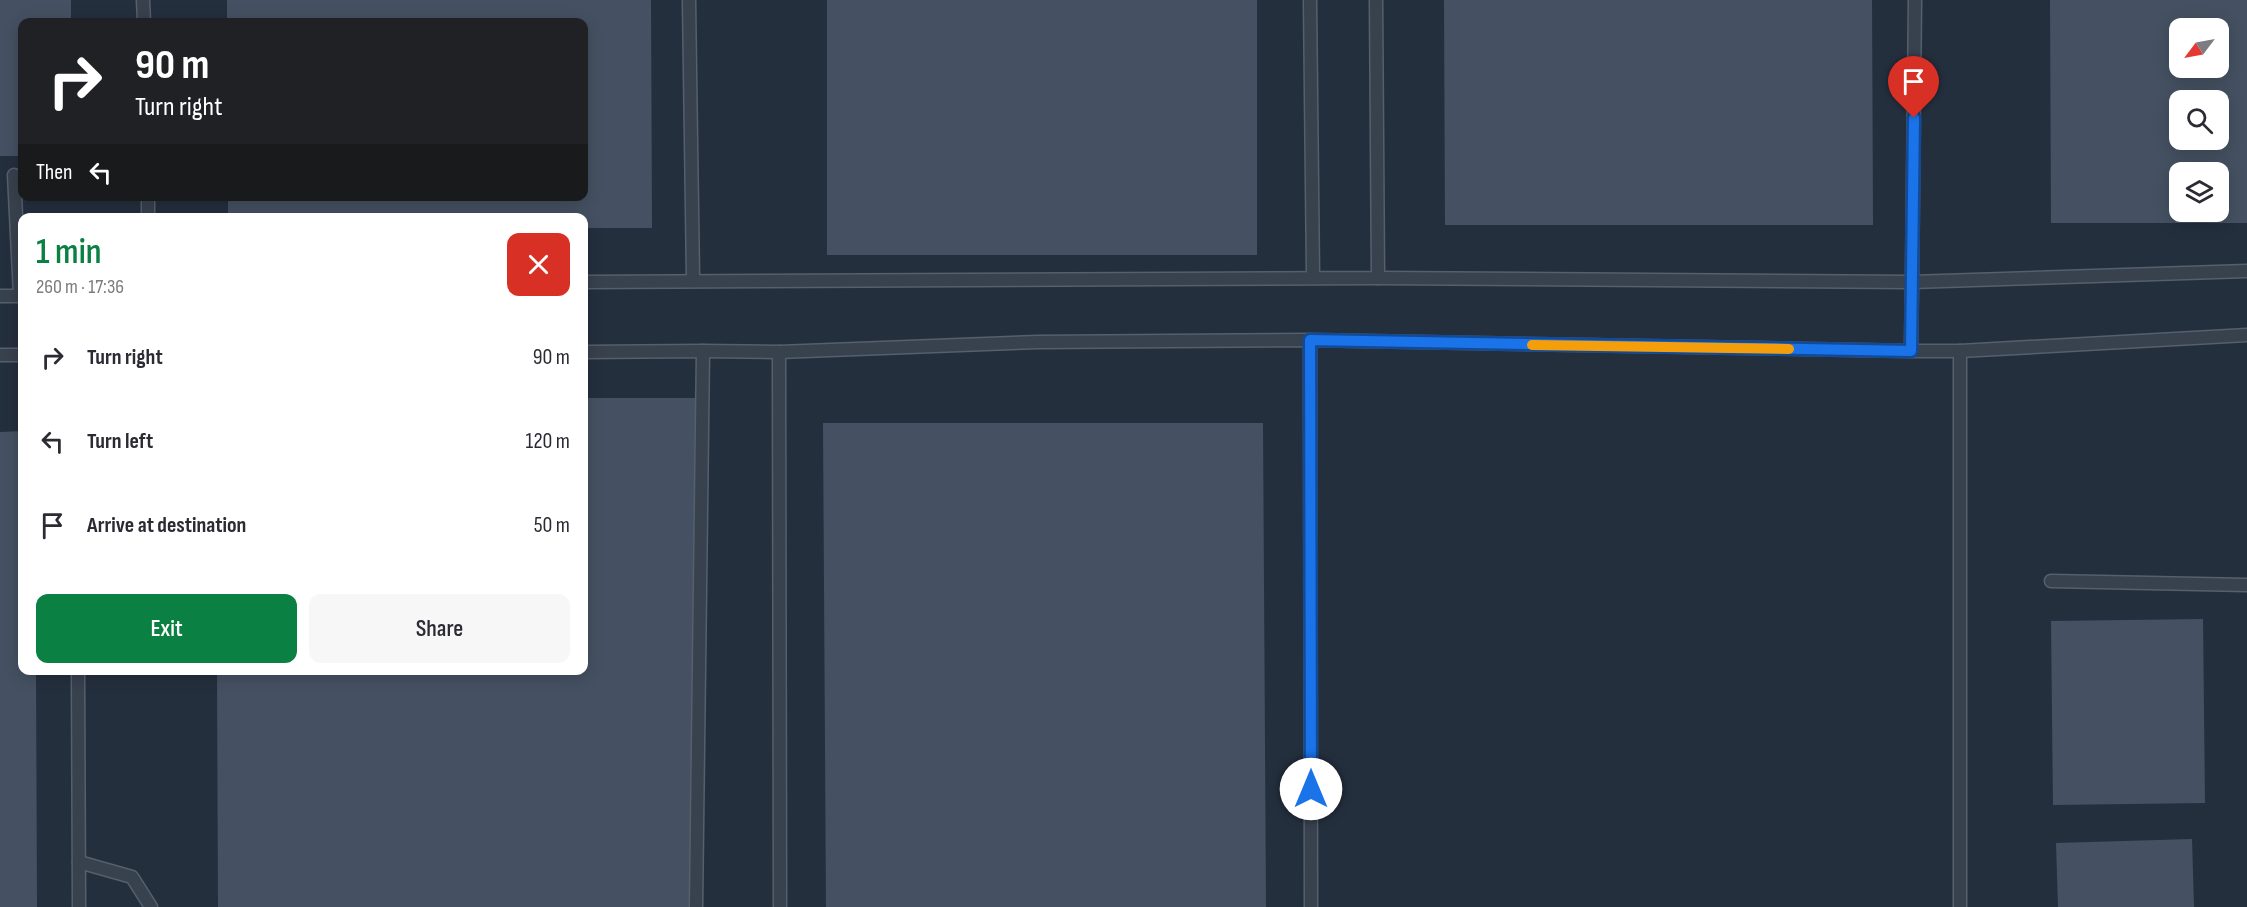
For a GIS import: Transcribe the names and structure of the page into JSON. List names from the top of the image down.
{
  "north": "bottom left",
  "page": {
    "turn": ["90 m", "Turn right"],
    "then": "Then",
    "heading": ["1 min", "260 m · 17:36"],
    "list": [
      {
        "name": "Turn right",
        "value": "90 m"
      },
      {
        "name": "Turn left",
        "value": "120 m"
      },
      {
        "name": "Arrive at destination",
        "value": "50 m"
      }
    ],
    "buttons": ["Exit", "Share"]
  }
}
